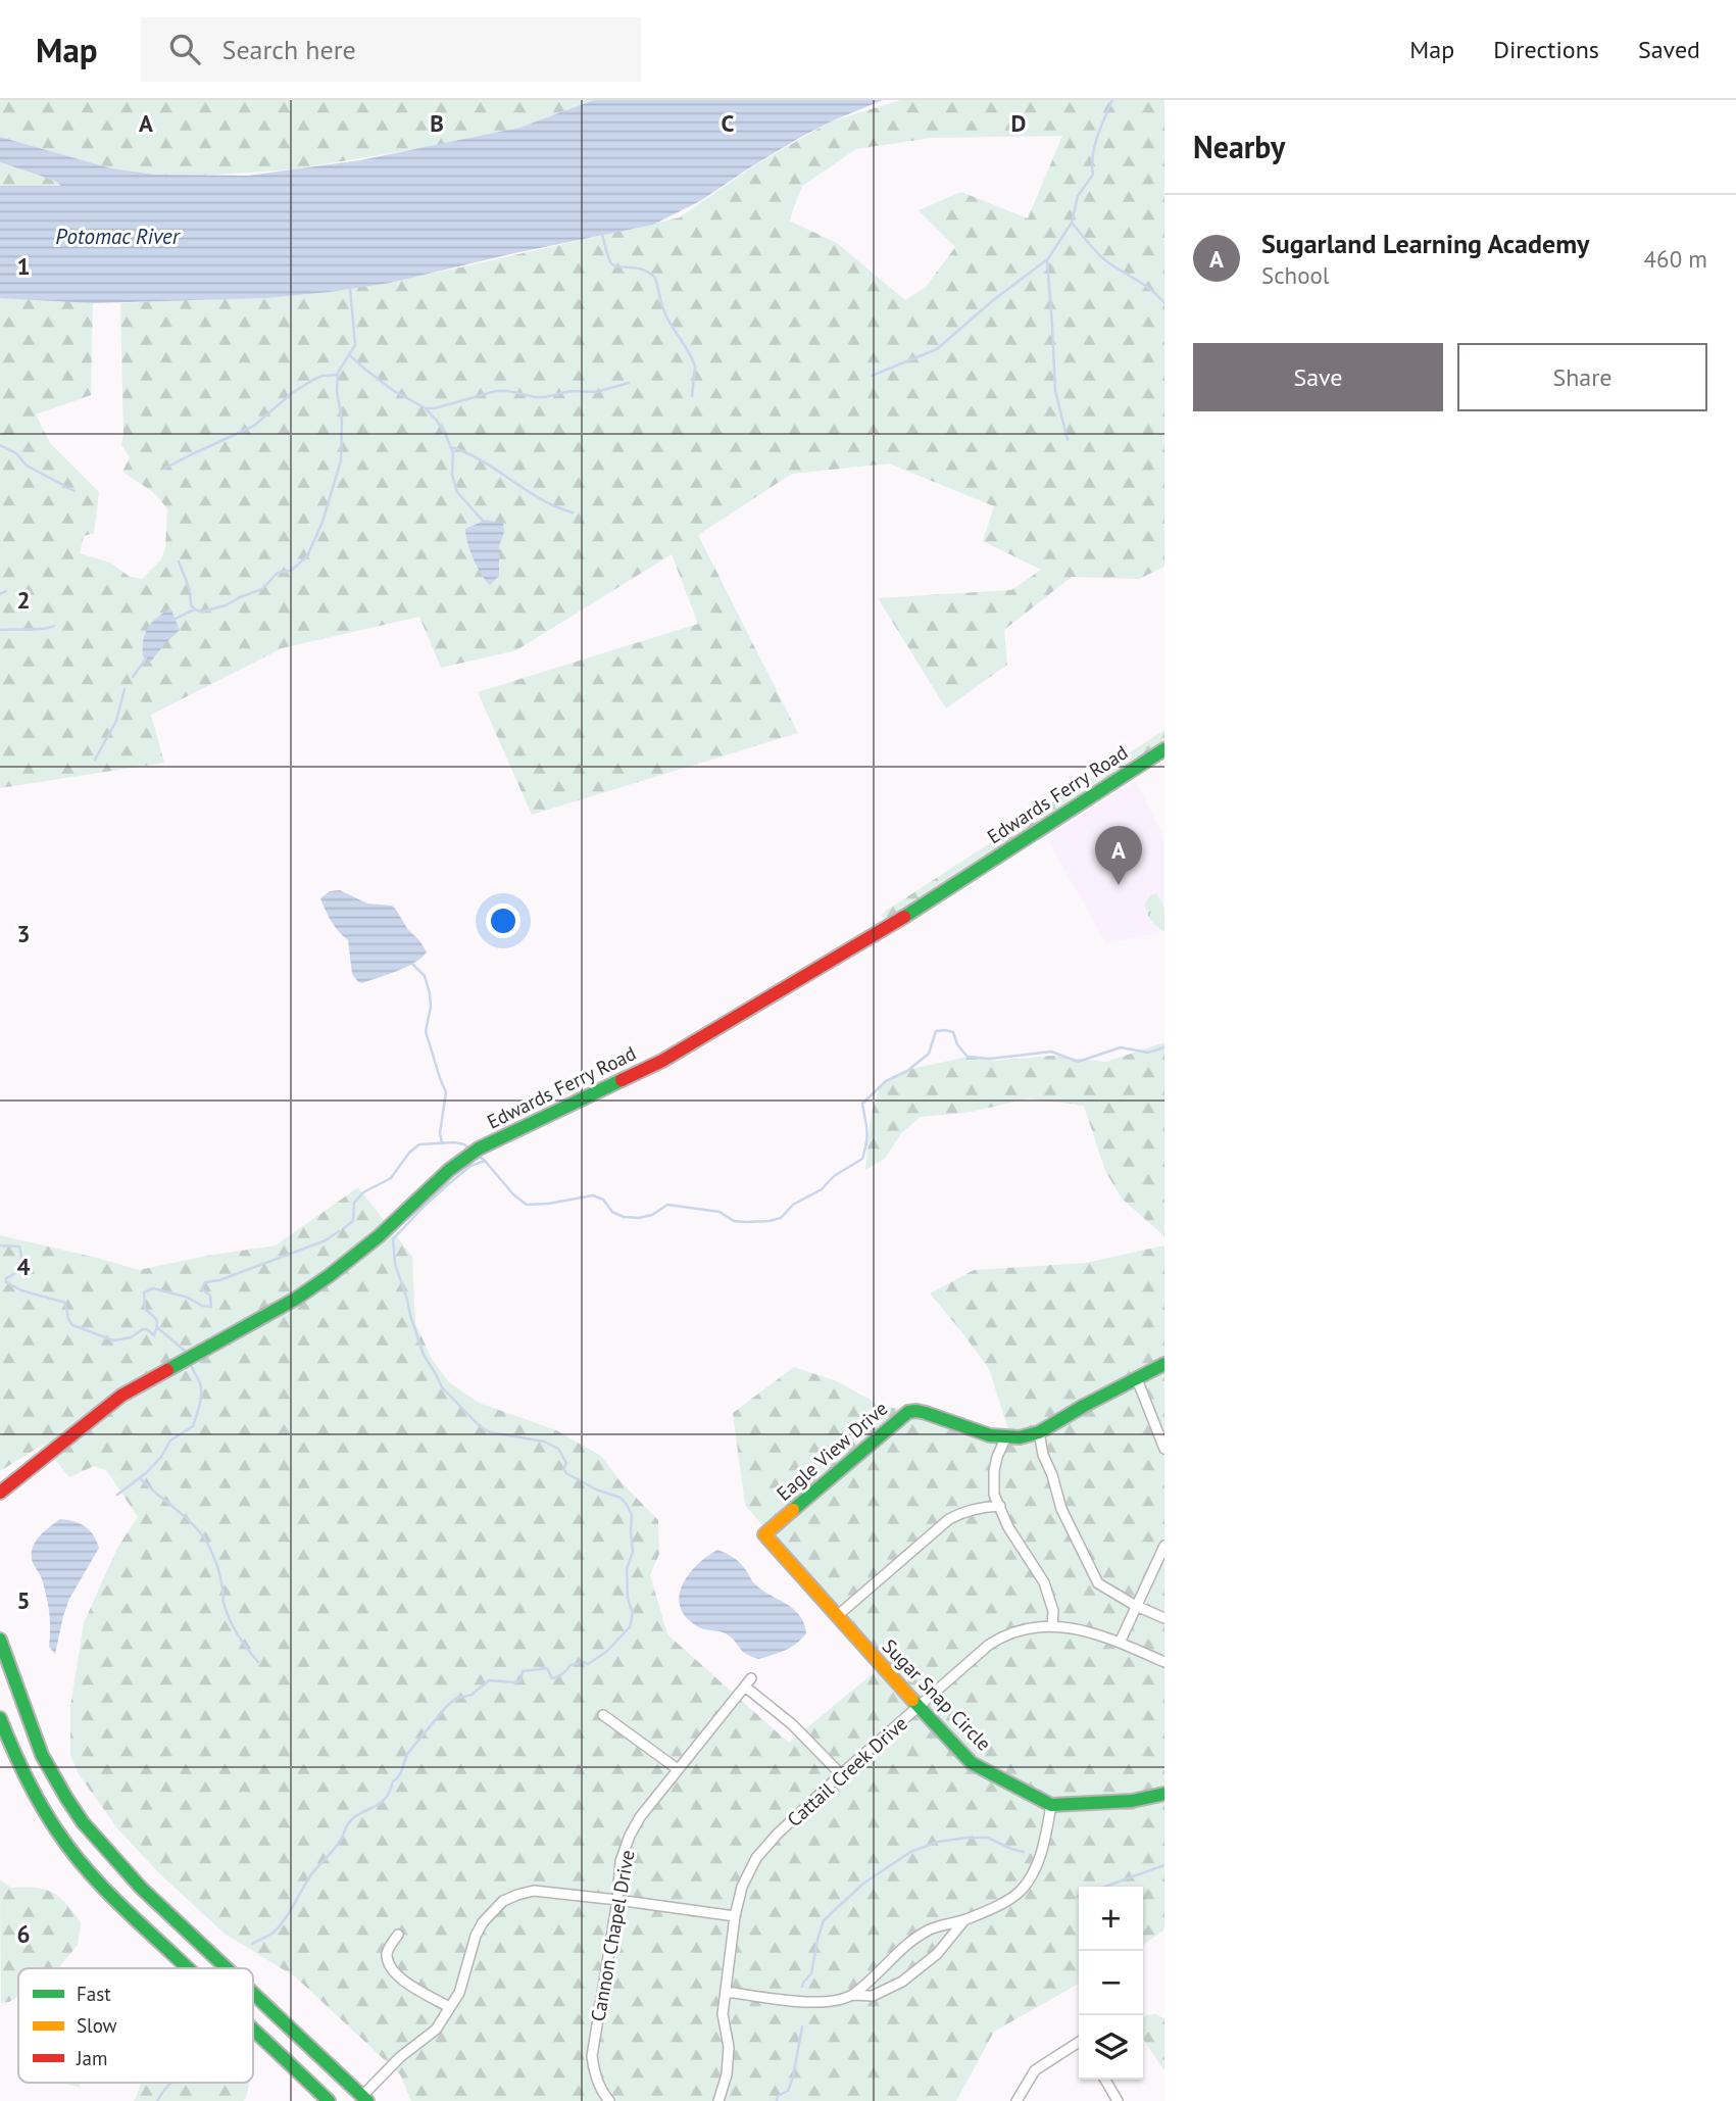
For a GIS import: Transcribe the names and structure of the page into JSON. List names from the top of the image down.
{
  "streets": {
    "main road": ["Edwards Ferry Road", "Eagle View Drive", "Sugar Snap Circle"],
    "street": ["Cattail Creek Drive", "Cannon Chapel Drive"]
  },
  "crossings": [
    ["Eagle View Drive", "Sugar Snap Circle"],
    ["Sugar Snap Circle", "Cattail Creek Drive"],
    ["Cattail Creek Drive", "Cannon Chapel Drive"]
  ],
  "water": ["Potomac River"],
  "legend": ["Fast", "Slow", "Jam"],
  "page": {
    "header": "Map",
    "search": "Search here",
    "nav": ["Map", "Directions", "Saved"],
    "heading": "Nearby",
    "list": [
      {
        "mark": "A",
        "name": "Sugarland Learning Academy",
        "note": "School",
        "value": "460 m"
      }
    ],
    "buttons": ["Save", "Share"],
    "pins": "A",
    "map_buttons": ["+", "−"]
  },
  "grid": {
    "columns": [
      "A",
      "B",
      "C",
      "D"
    ],
    "rows": [
      "1",
      "2",
      "3",
      "4",
      "5",
      "6"
    ]
  }
}
